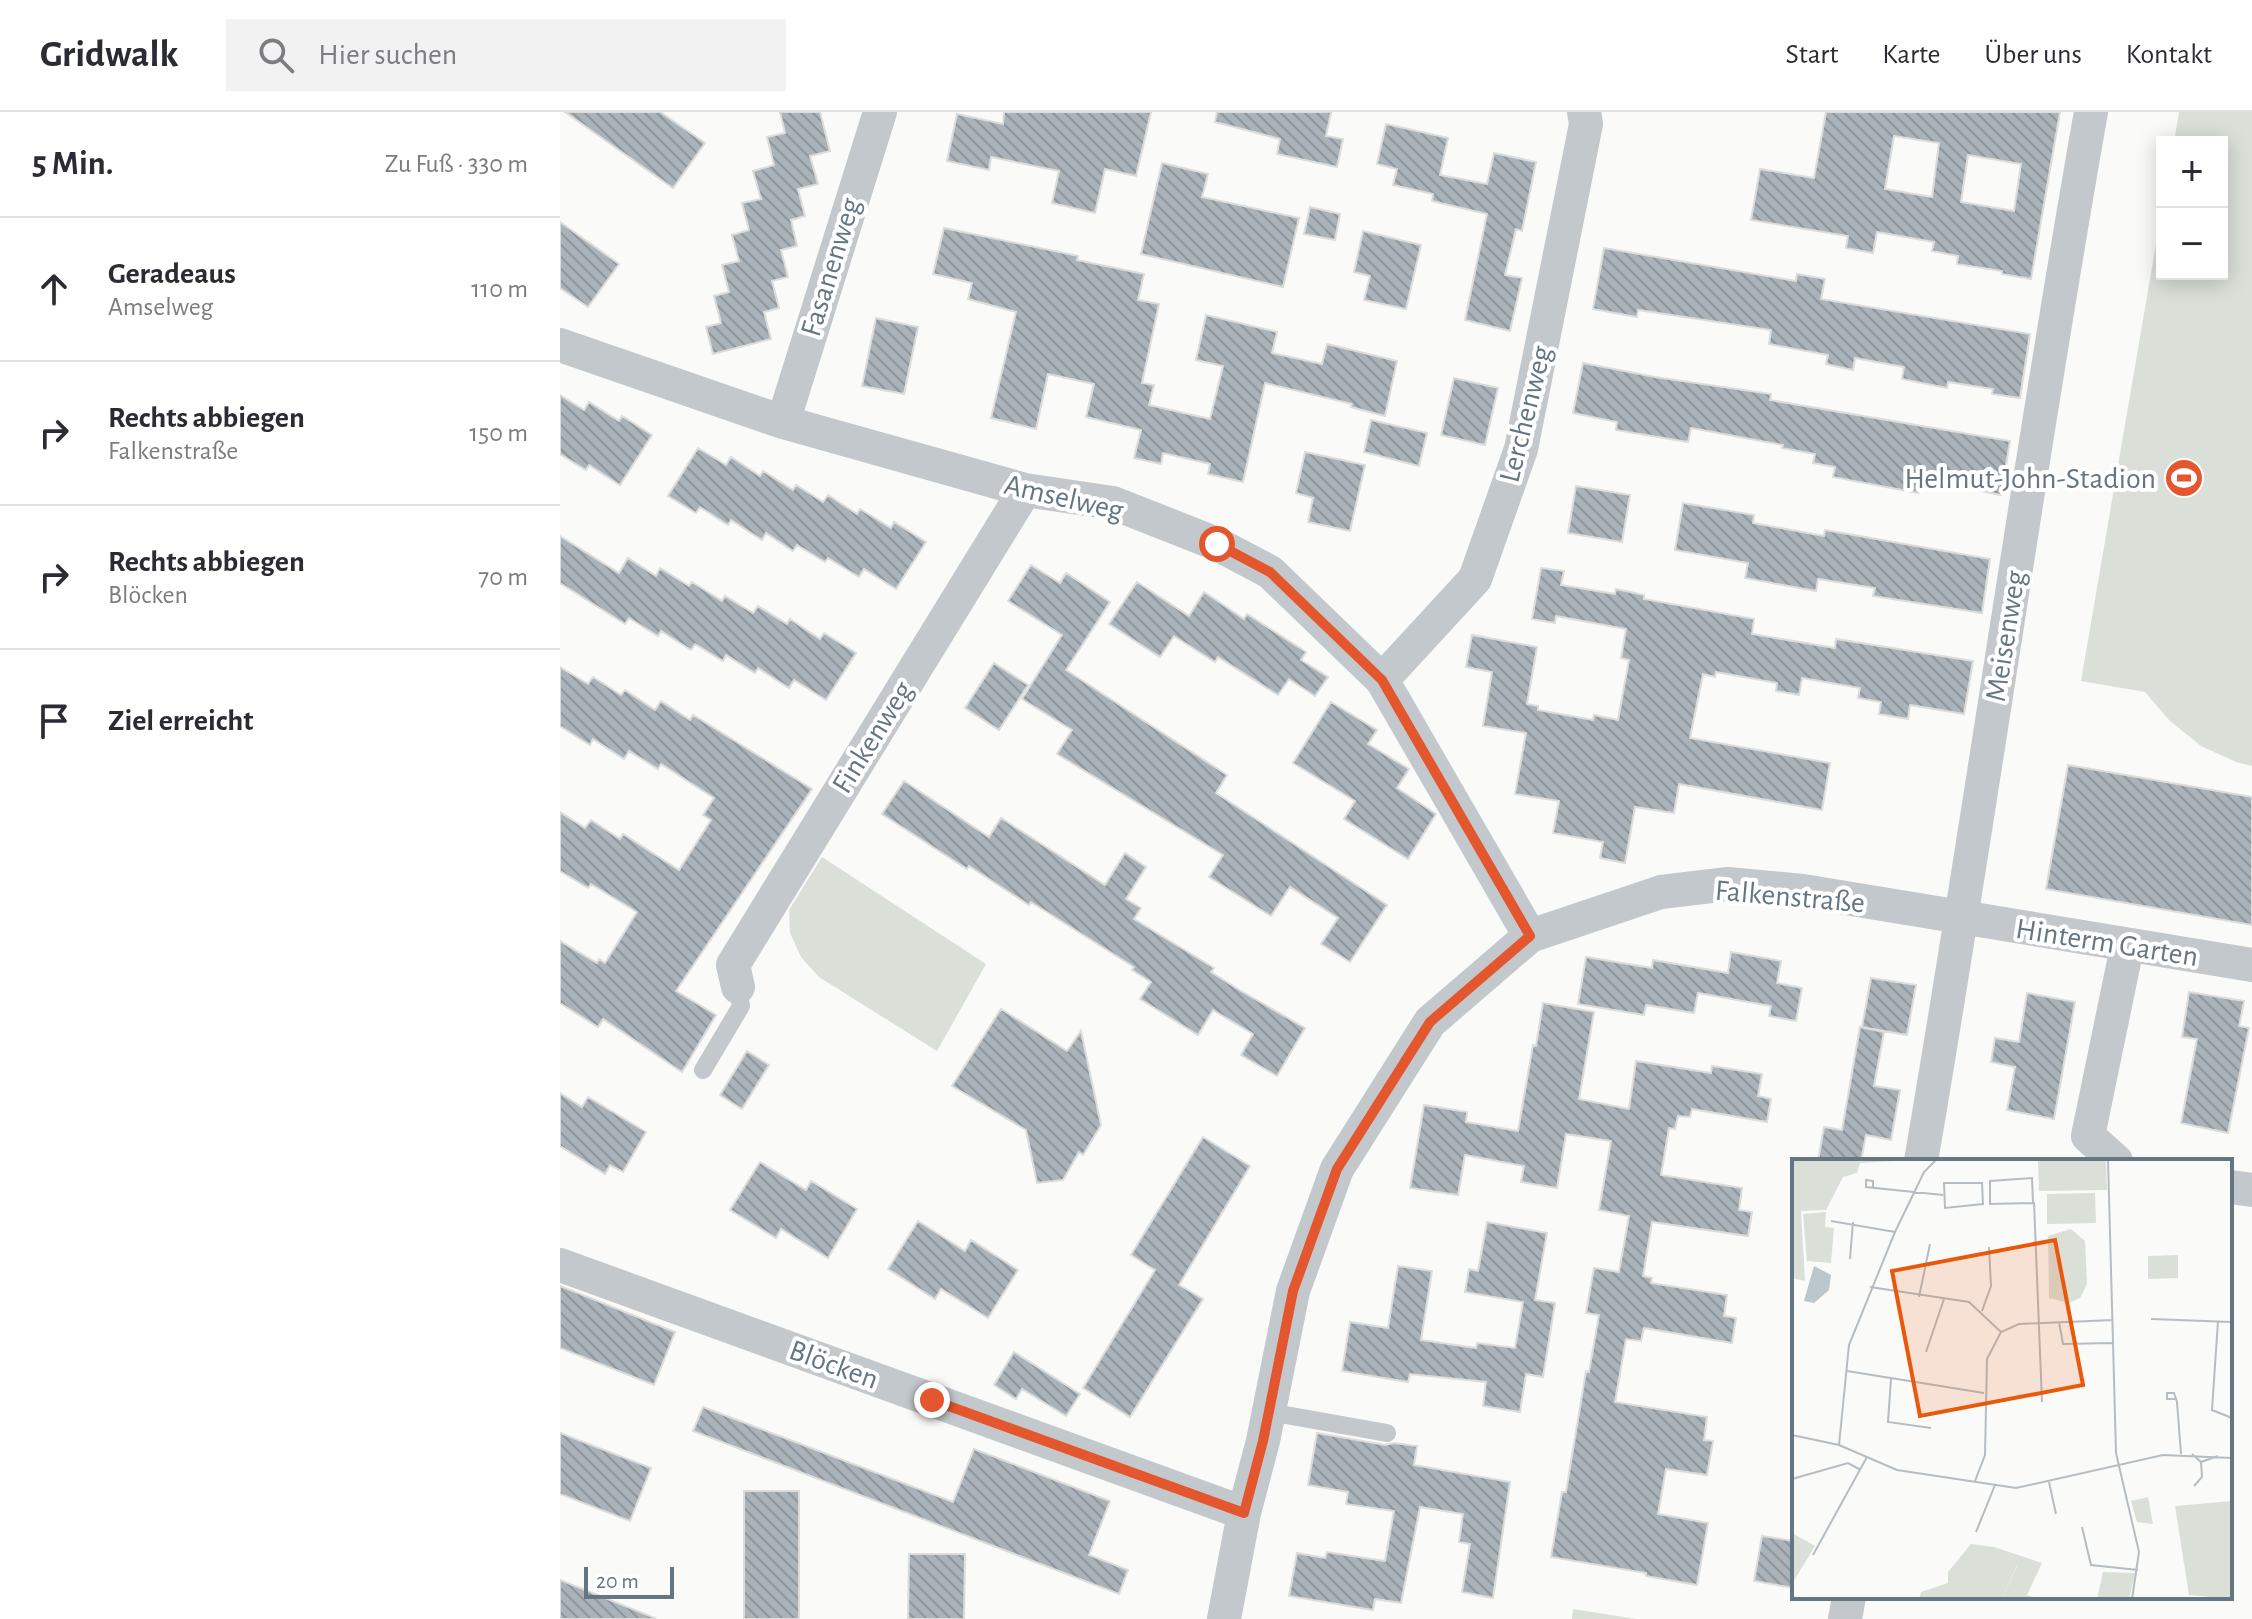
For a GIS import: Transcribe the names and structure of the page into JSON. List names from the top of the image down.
{
  "streets": {
    "street": [
      "Fasanenweg",
      "Lerchenweg",
      "Amselweg",
      "Meisenweg",
      "Finkenweg",
      "Falkenstraße",
      "Hinterm Garten",
      "Blöcken"
    ]
  },
  "crossings": [
    ["Fasanenweg", "Amselweg"],
    ["Lerchenweg", "Amselweg"],
    ["Amselweg", "Finkenweg"],
    ["Amselweg", "Falkenstraße"],
    ["Meisenweg", "Falkenstraße"],
    ["Meisenweg", "Hinterm Garten"],
    ["Falkenstraße", "Hinterm Garten"],
    ["Falkenstraße", "Blöcken"]
  ],
  "places": {
    "sports": ["Helmut-John-Stadion"]
  },
  "scale_bar": "20 m",
  "page": {
    "header": "Gridwalk",
    "search": "Hier suchen",
    "nav": [
      "Start",
      "Karte",
      "Über uns",
      "Kontakt"
    ],
    "heading": ["5 Min.", "Zu Fuß · 330 m"],
    "map_buttons": ["+", "−"],
    "list": [
      ["Geradeaus", "Amselweg", "110 m"],
      ["Rechts abbiegen", "Falkenstraße", "150 m"],
      ["Rechts abbiegen", "Blöcken", "70 m"],
      "Ziel erreicht"
    ],
    "scale": "20 m"
  }
}
